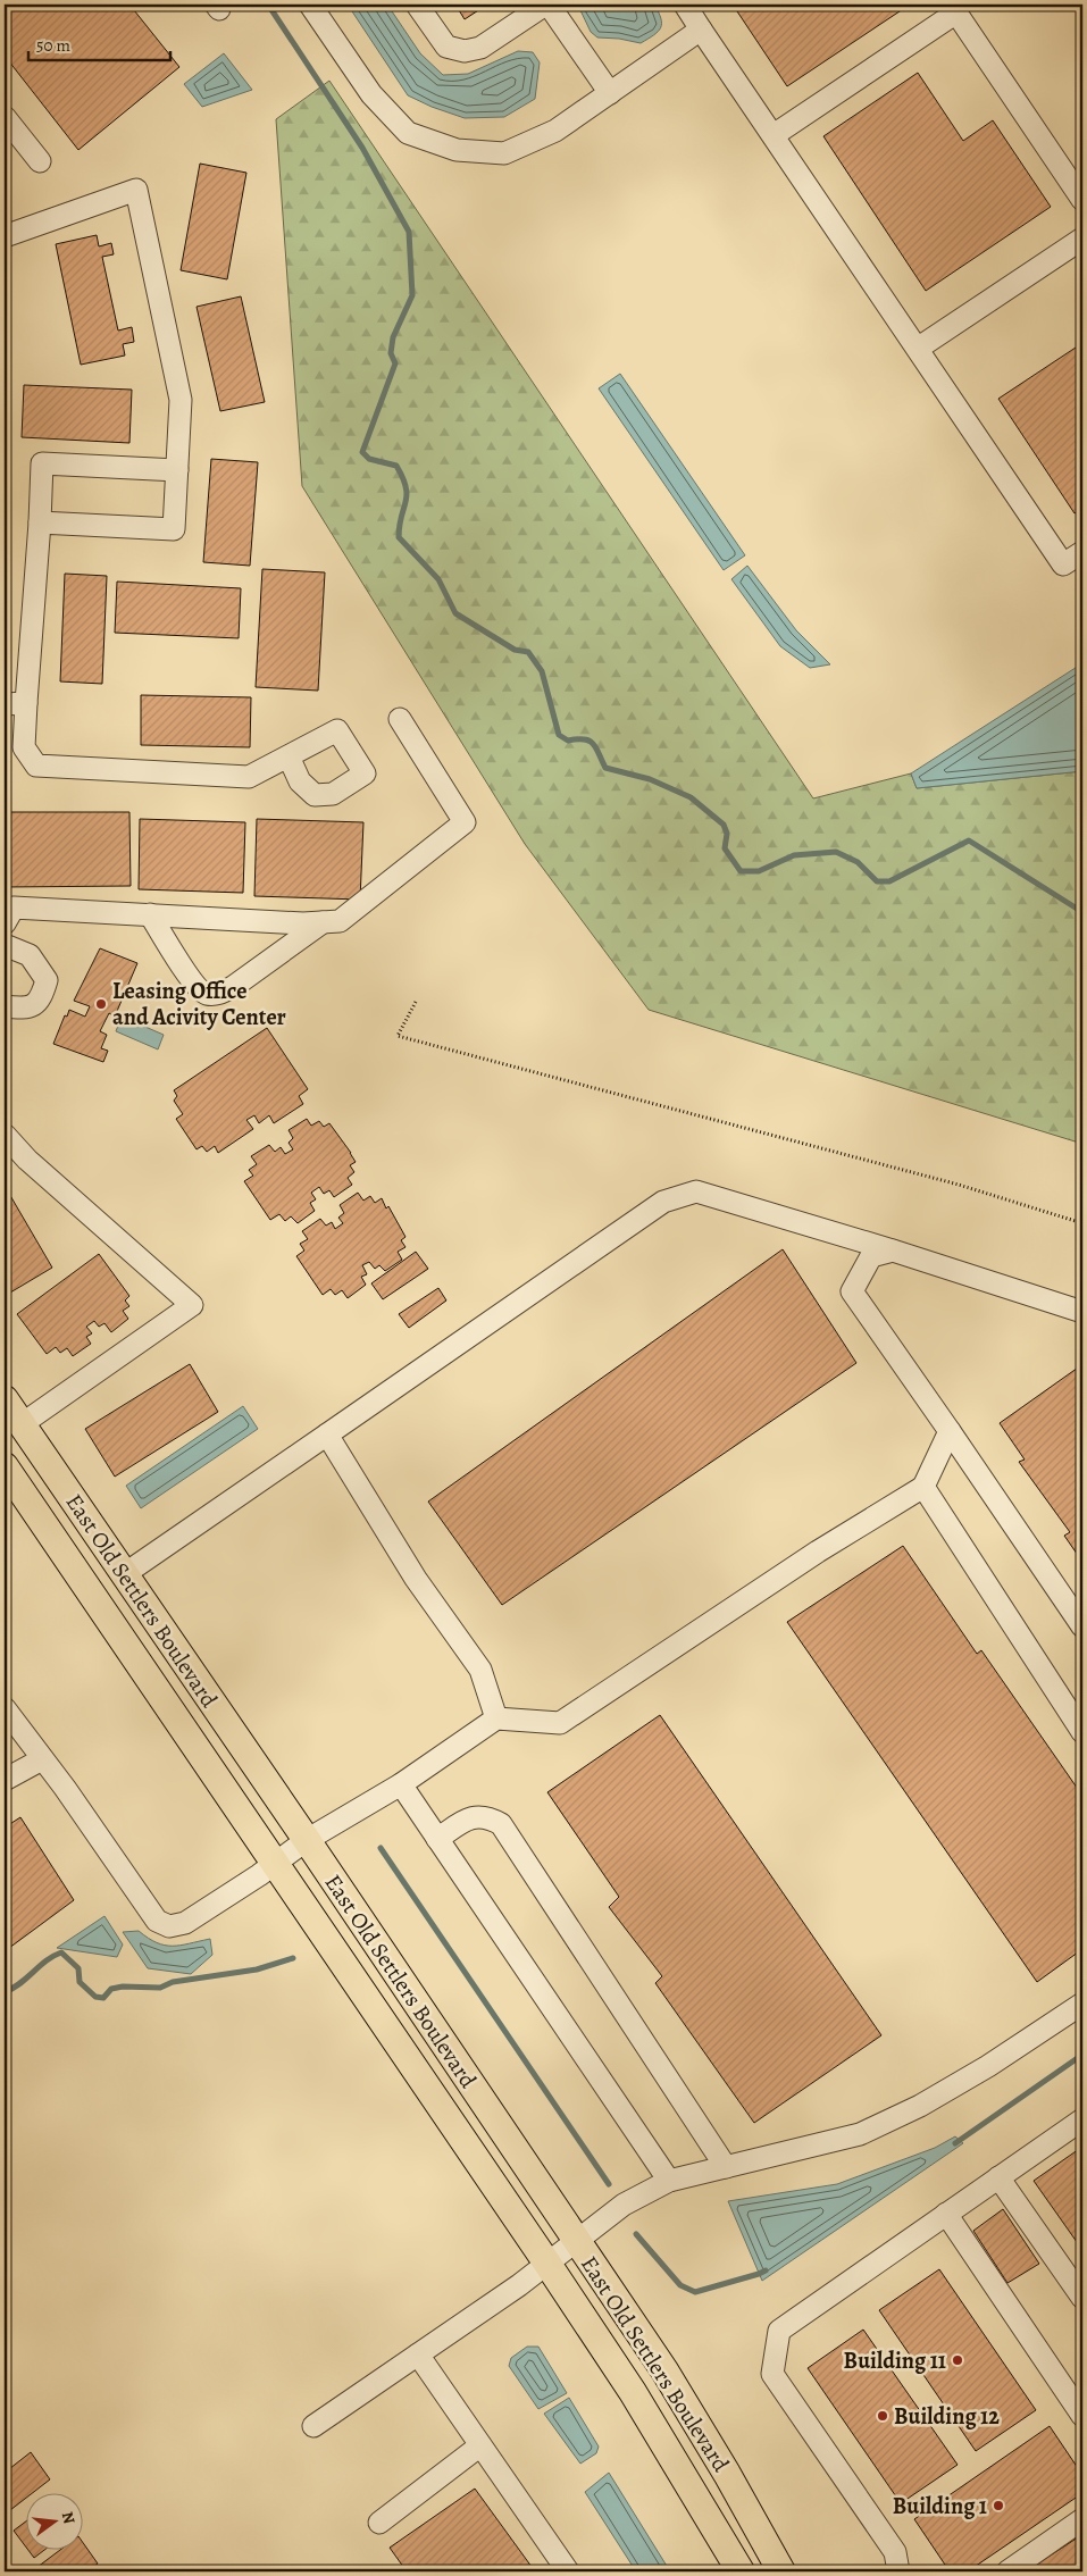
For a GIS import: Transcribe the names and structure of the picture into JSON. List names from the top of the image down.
{
  "streets": {
    "main road": ["East Old Settlers Boulevard"]
  },
  "places": [
    "Leasing Office and Acivity Center",
    "Building 11",
    "Building 12",
    "Building 1"
  ],
  "scale_bar": "50 m",
  "north": "right"
}
